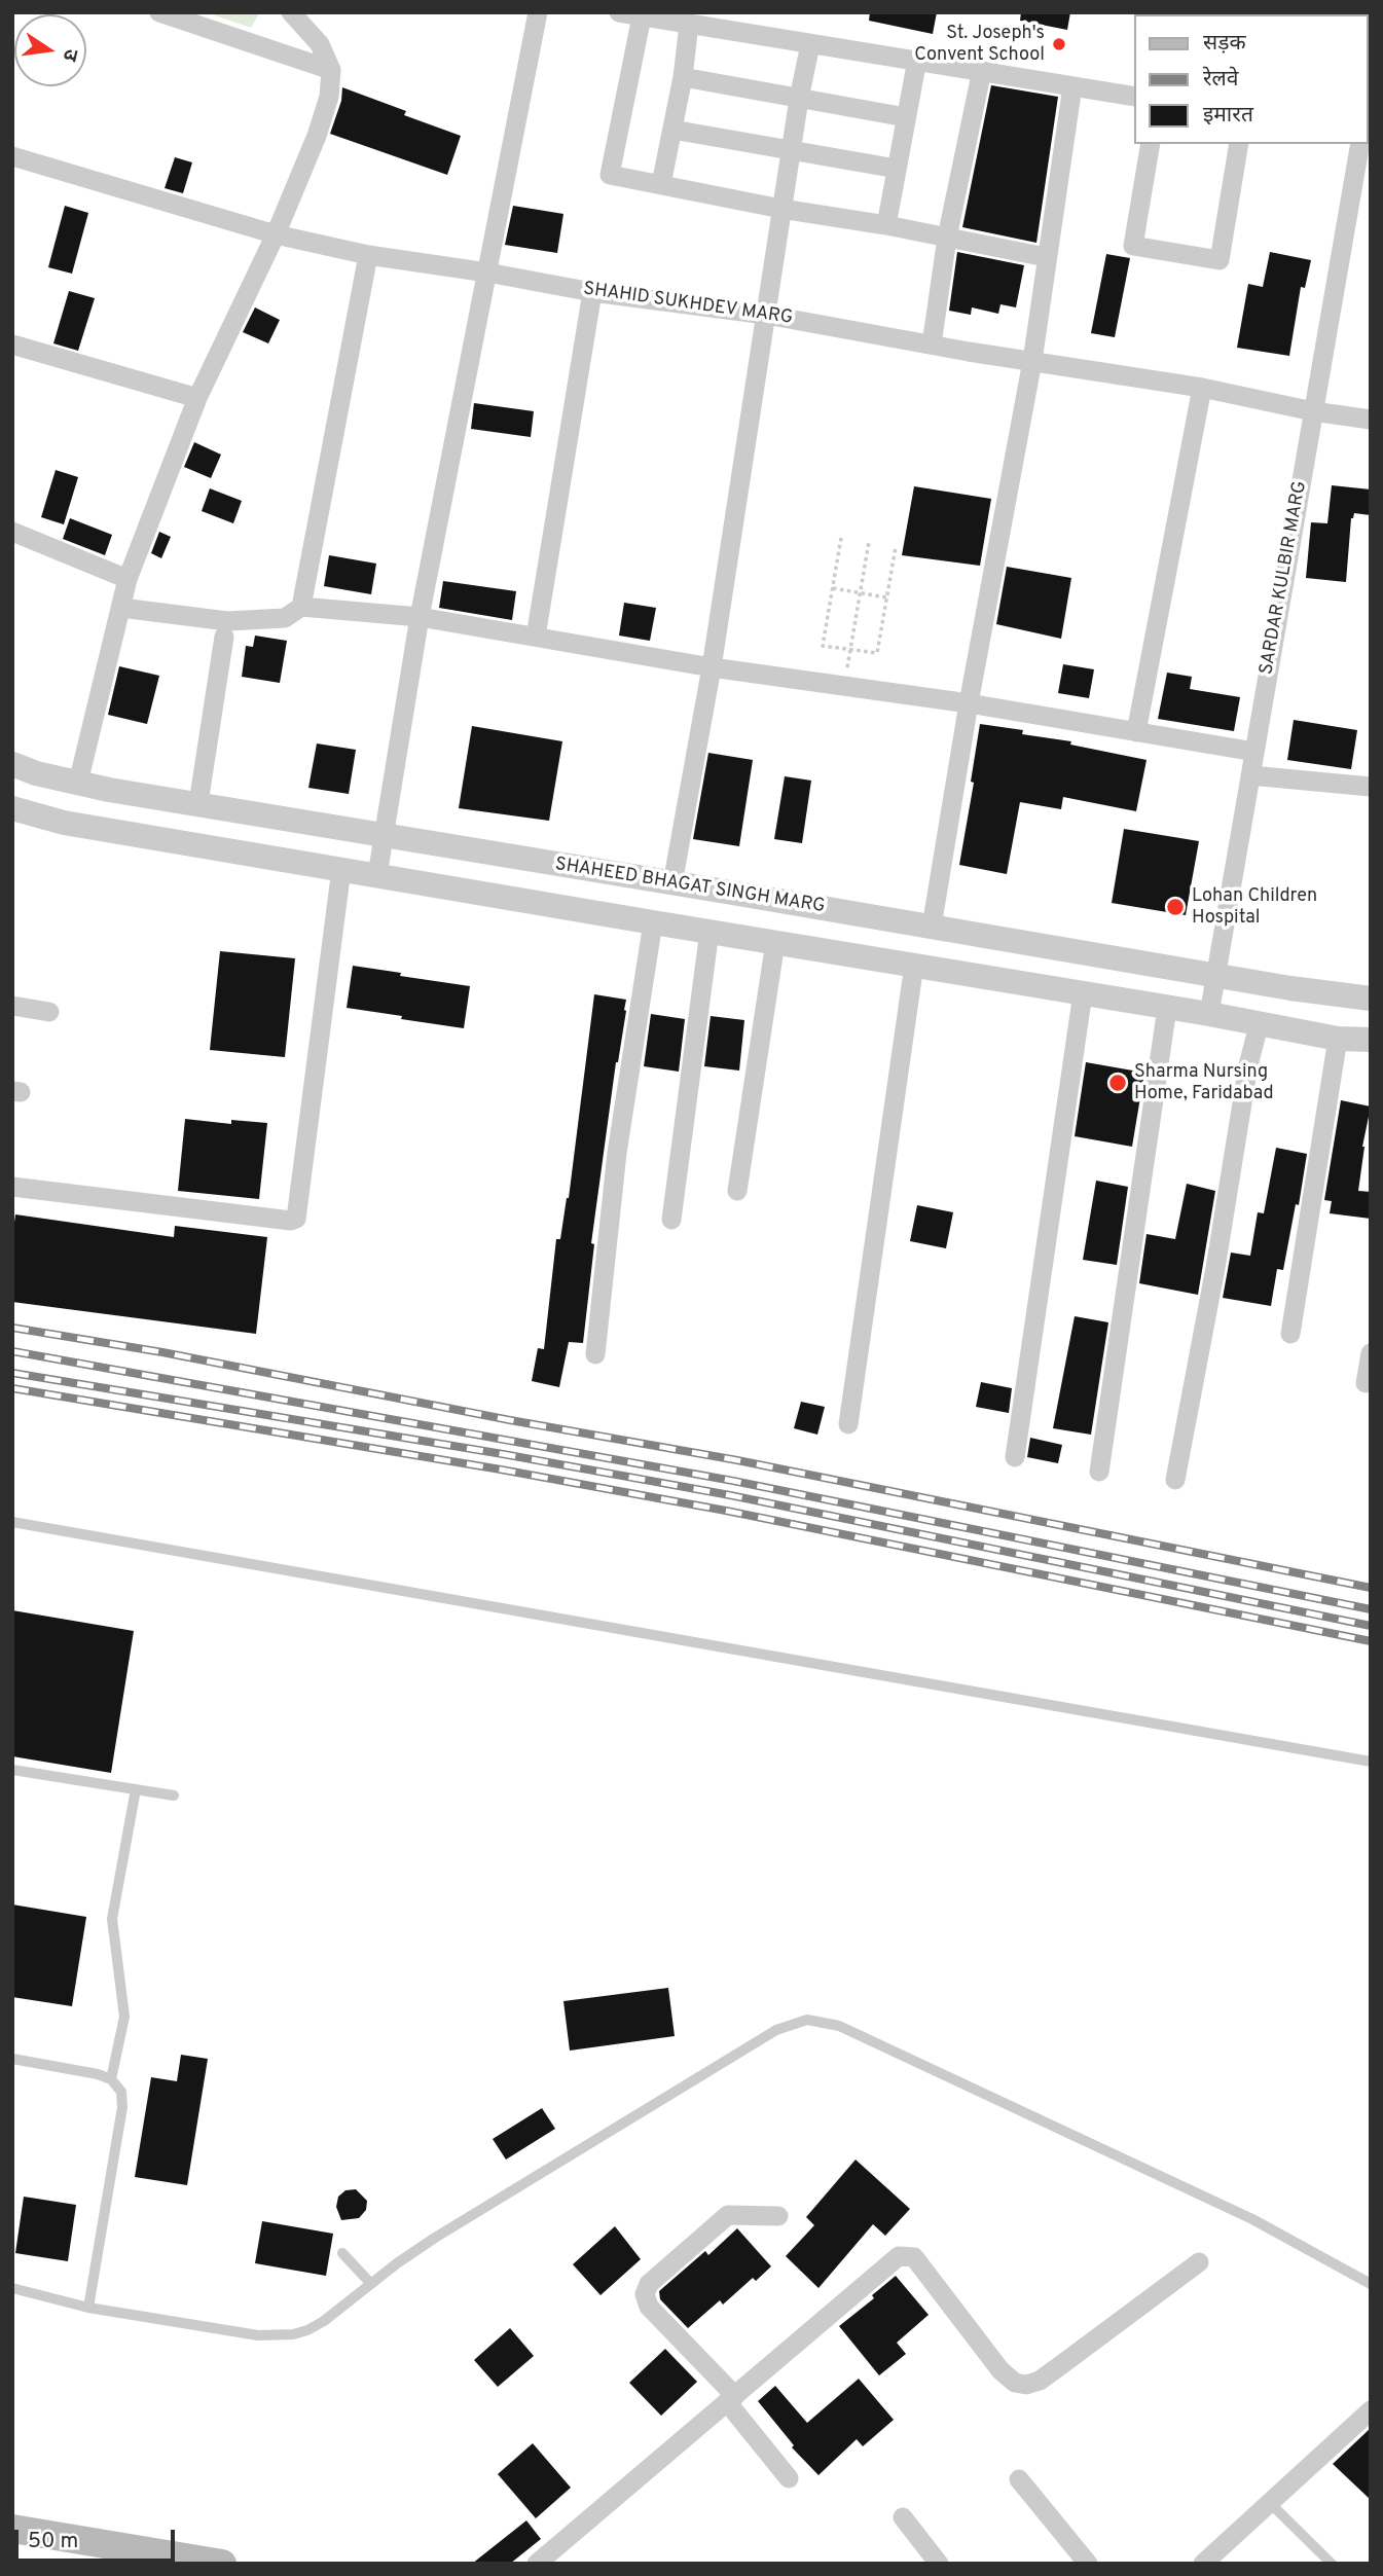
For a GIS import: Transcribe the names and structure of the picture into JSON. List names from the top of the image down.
{
  "streets": {
    "street": ["SHAHID SUKHDEV MARG", "SARDAR KULBIR MARG", "SHAHEED BHAGAT SINGH MARG"]
  },
  "crossings": [
    ["SHAHID SUKHDEV MARG", "SARDAR KULBIR MARG"],
    ["SARDAR KULBIR MARG", "SHAHEED BHAGAT SINGH MARG"]
  ],
  "places": ["St. Joseph's Convent School", "Lohan Children Hospital", "Sharma Nursing Home, Faridabad"],
  "legend": ["सड़क", "रेलवे", "इमारत"],
  "scale_bar": "50 m",
  "north": "right"
}
